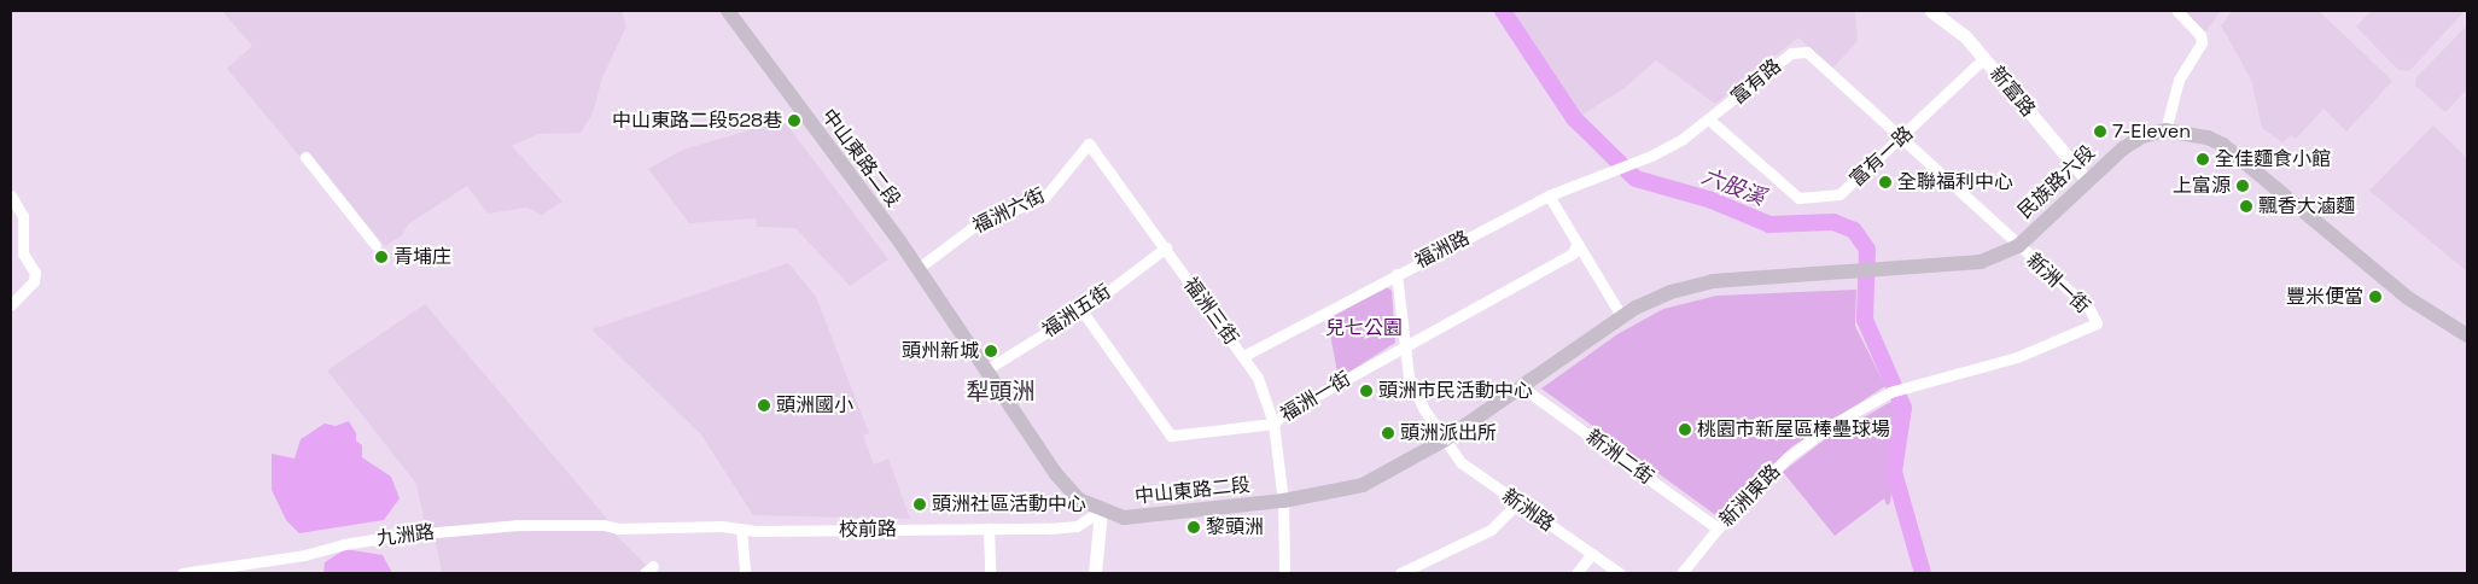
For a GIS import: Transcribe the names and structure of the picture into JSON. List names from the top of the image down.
{
  "streets": {
    "main road": ["中山東路二段", "民族路六段"],
    "street": [
      "富有路",
      "新富路",
      "富有一路",
      "福洲六街",
      "福洲路",
      "新洲一街",
      "福洲五街",
      "福洲三街",
      "福洲一街",
      "新洲二街",
      "新洲東路",
      "新洲路",
      "校前路",
      "九洲路"
    ]
  },
  "crossings": [
    ["富有路", "富有一路"],
    ["富有路", "民族路六段"],
    ["富有路", "福洲路"],
    ["富有路", "新洲一街"],
    ["新富路", "富有一路"],
    ["新富路", "民族路六段"],
    ["中山東路二段", "民族路六段"],
    ["中山東路二段", "福洲六街"],
    ["中山東路二段", "福洲路"],
    ["中山東路二段", "福洲五街"],
    ["中山東路二段", "福洲三街"],
    ["中山東路二段", "新洲二街"],
    ["中山東路二段", "新洲路"],
    ["中山東路二段", "校前路"],
    ["民族路六段", "新洲一街"],
    ["福洲六街", "福洲三街"],
    ["福洲路", "福洲一街"],
    ["福洲路", "新洲路"],
    ["新洲一街", "新洲東路"],
    ["福洲五街", "福洲三街"],
    ["福洲五街", "福洲一街"],
    ["福洲三街", "福洲一街"],
    ["新洲二街", "新洲東路"],
    ["校前路", "九洲路"]
  ],
  "districts": ["犁頭洲"],
  "water": ["六股溪"],
  "parks": ["兒七公園"],
  "places": [
    "中山東路二段528巷",
    "7-Eleven",
    "全佳麵食小館",
    "全聯福利中心",
    "上富源",
    "飄香大滷麵",
    "青埔庄",
    "豐米便當",
    "頭州新城",
    "頭洲市民活動中心",
    "頭洲國小",
    "桃園市新屋區棒壘球場",
    "頭洲派出所",
    "頭洲社區活動中心",
    "黎頭洲"
  ]
}
